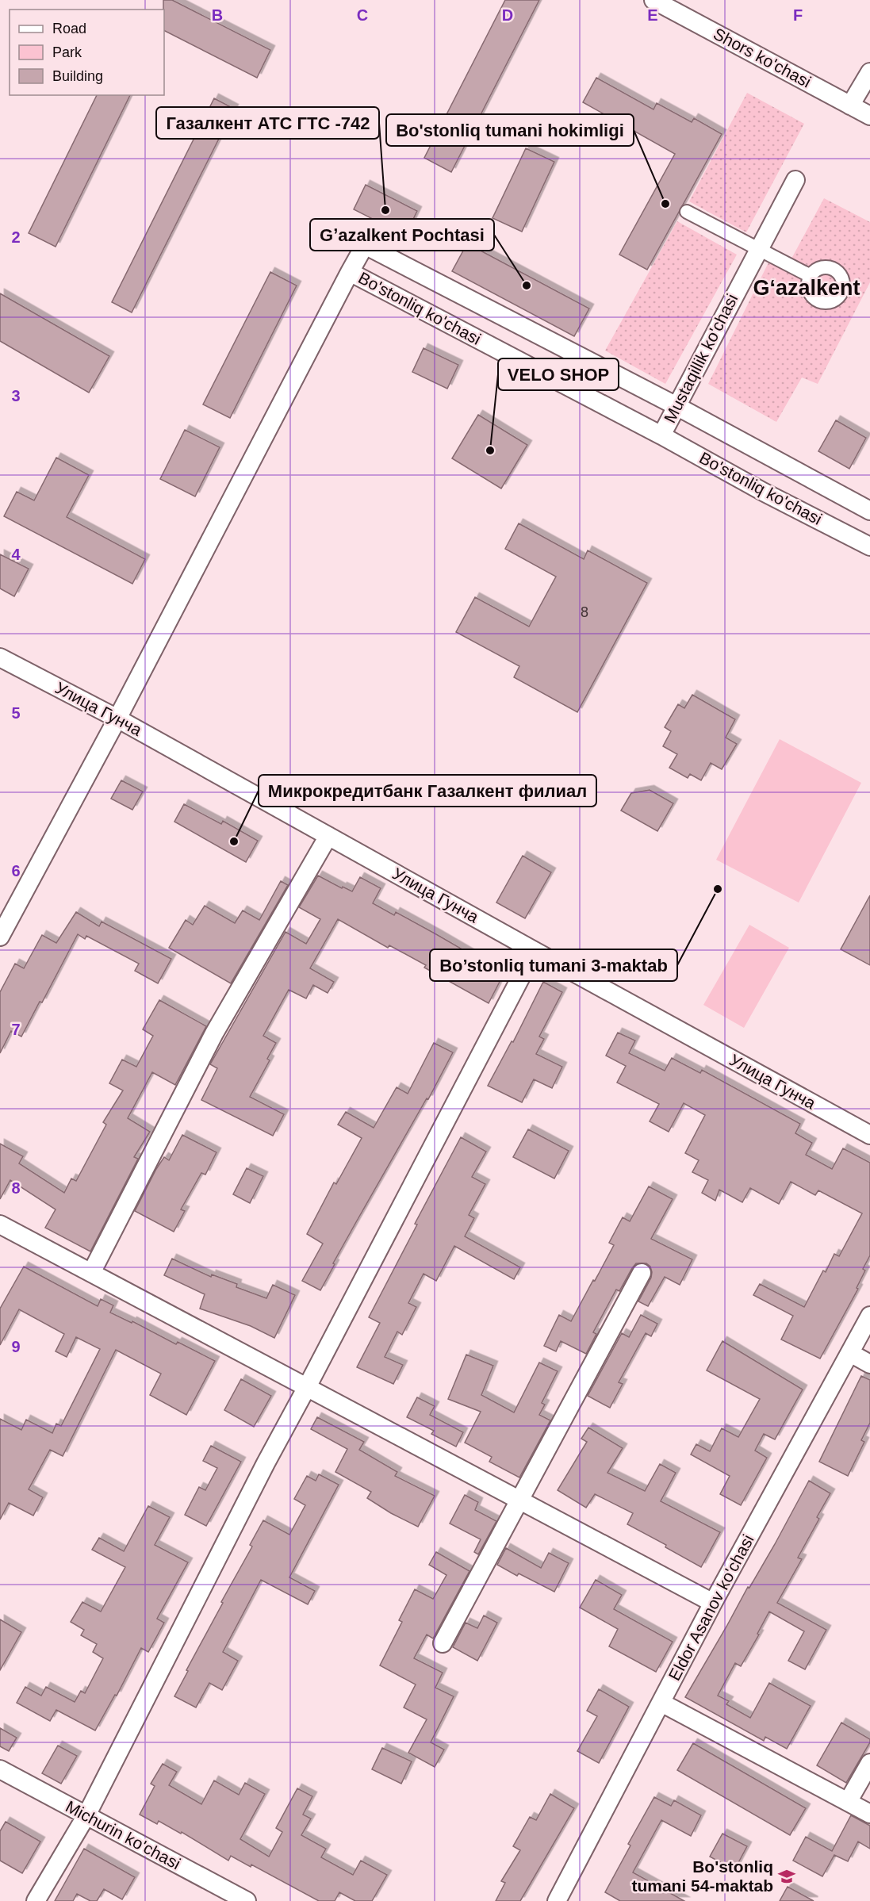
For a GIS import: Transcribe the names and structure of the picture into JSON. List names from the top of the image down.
{
  "streets": {
    "street": [
      "Shors ko'chasi",
      "Bo'stonliq ko'chasi",
      "Mustaqillik ko'chasi",
      "Улица Гунча",
      "Eldor Asanov ko'chasi",
      "Michurin ko'chasi"
    ]
  },
  "crossings": [
    ["Bo'stonliq ko'chasi", "Mustaqillik ko'chasi"]
  ],
  "districts": ["Gʻazalkent"],
  "places": {
    "other": [
      "Bo'stonliq tumani hokimligi",
      "Газалкент АТС ГТС -742",
      "Gʼazalkent Pochtasi",
      "VELO SHOP",
      "Микрокредитбанк Газалкент филиал",
      "Bo’stonliq tumani 3-maktab"
    ],
    "school or university": ["Bo'stonliq tumani 54-maktab"]
  },
  "house_numbers": ["8"],
  "legend": ["Road", "Park", "Building"],
  "grid": {
    "columns": [
      "B",
      "C",
      "D",
      "E",
      "F"
    ],
    "rows": [
      "2",
      "3",
      "4",
      "5",
      "6",
      "7",
      "8",
      "9"
    ]
  }
}
